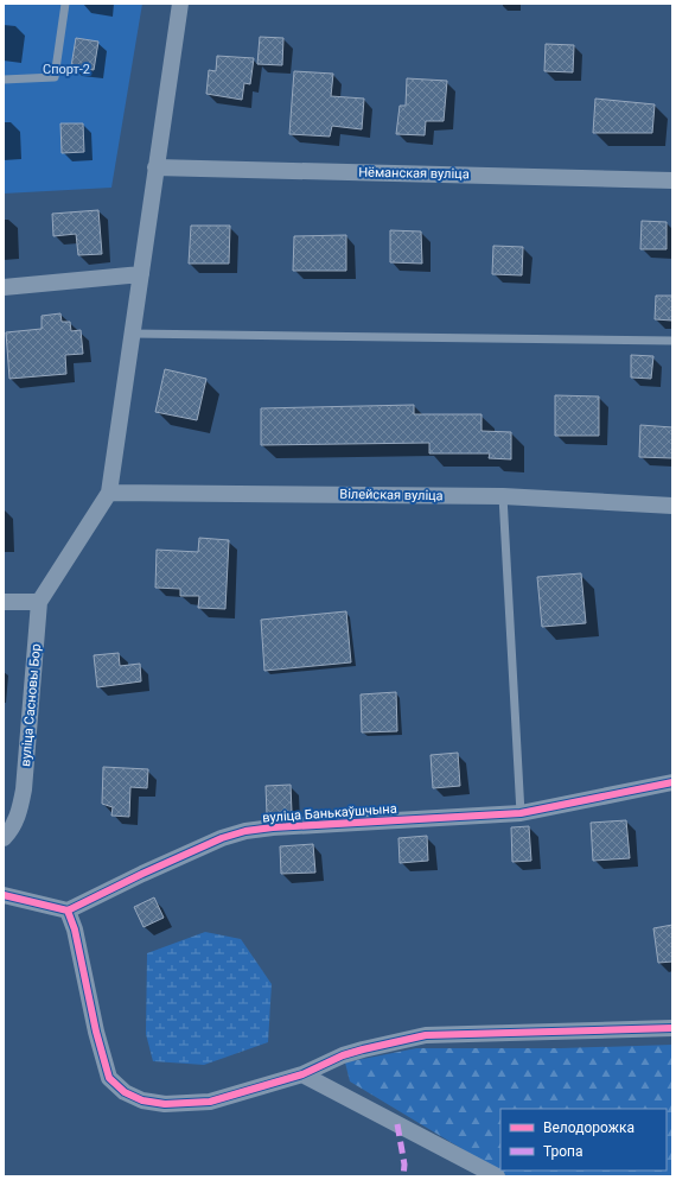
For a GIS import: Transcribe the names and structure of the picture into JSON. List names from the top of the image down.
{
  "streets": {
    "street": [
      "Нёманская вуліца",
      "Вілейская вуліца",
      "вуліца Сасновы Бор",
      "вуліца Банькаўшчына"
    ]
  },
  "parks": ["Спорт-2"],
  "legend": ["Велодорожка", "Тропа"]
}
